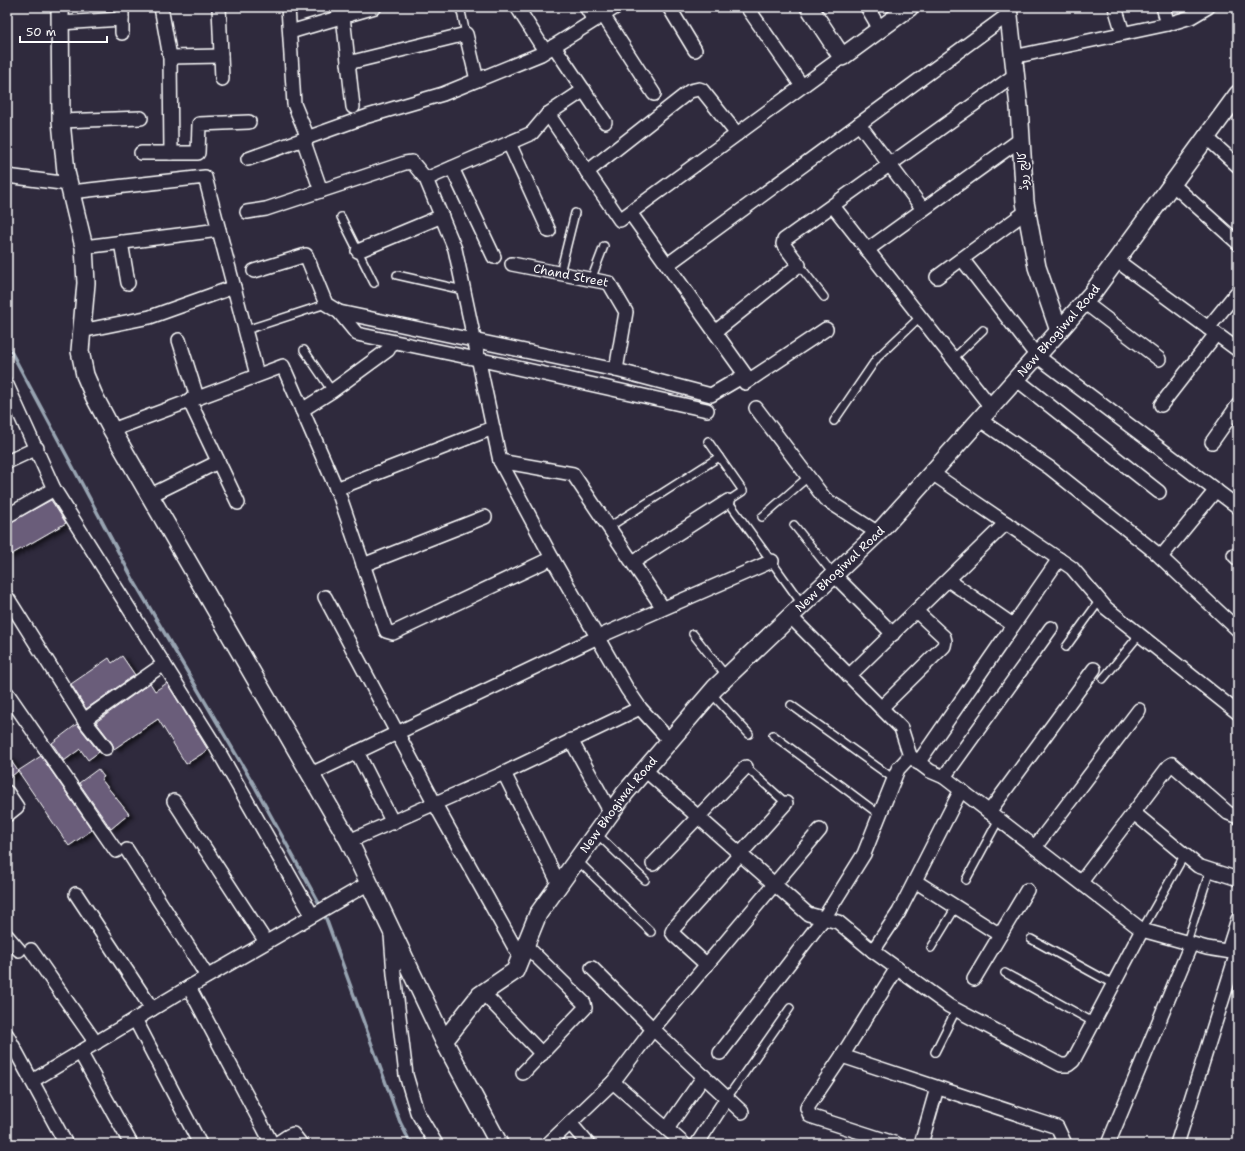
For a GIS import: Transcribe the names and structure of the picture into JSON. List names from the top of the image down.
{
  "streets": {
    "street": ["کالج روڈ", "Chand Street", "New Bhogiwal Road"]
  },
  "crossings": [
    ["کالج روڈ", "New Bhogiwal Road"]
  ],
  "scale_bar": "50 m"
}
